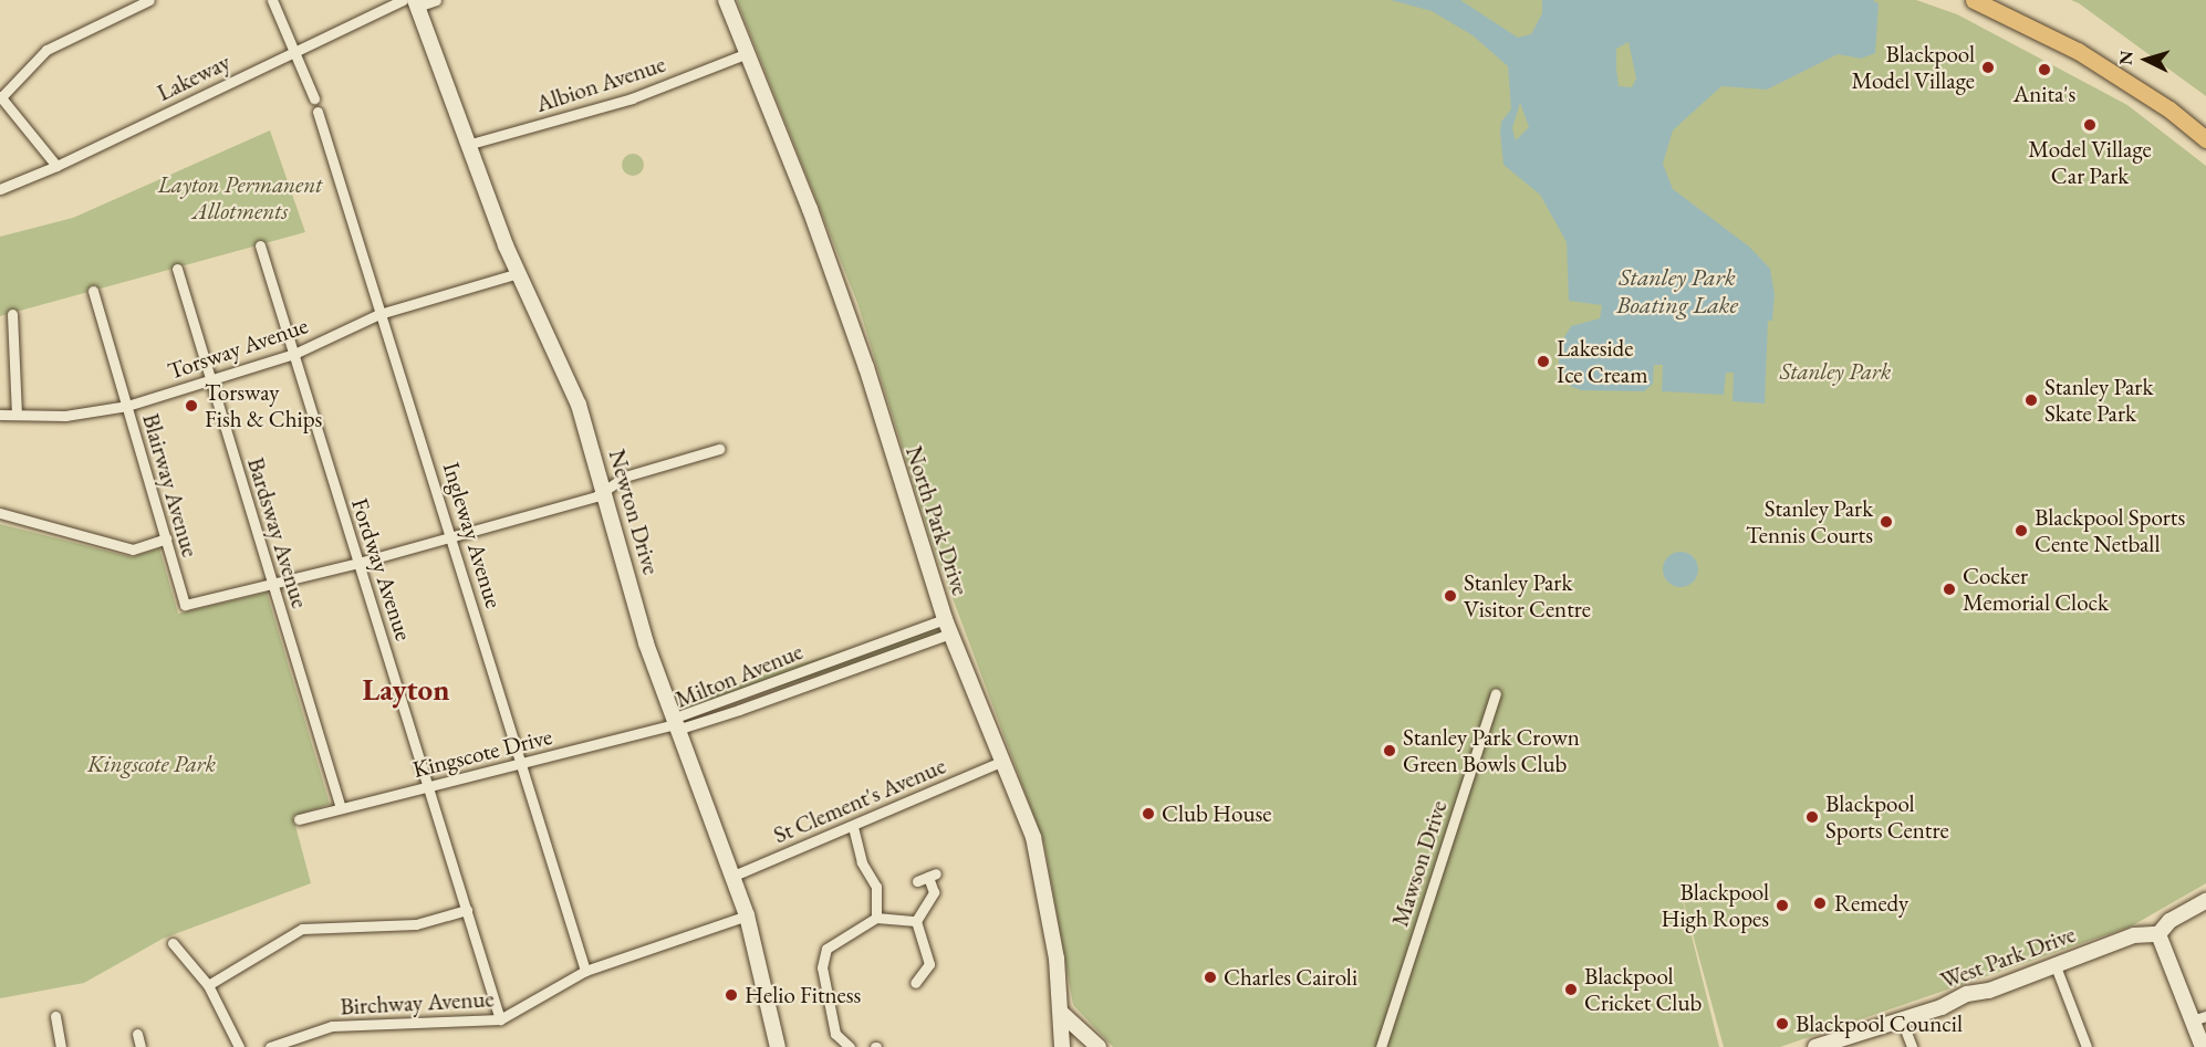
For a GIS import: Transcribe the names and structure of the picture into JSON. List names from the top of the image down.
{
  "streets": {
    "street": [
      "Lakeway",
      "Albion Avenue",
      "Torsway Avenue",
      "Blairway Avenue",
      "Newton Drive",
      "North Park Drive",
      "Bardsway Avenue",
      "Ingleway Avenue",
      "Fordway Avenue",
      "Milton Avenue",
      "Kingscote Drive",
      "St Clement's Avenue",
      "Mawson Drive",
      "West Park Drive",
      "Birchway Avenue"
    ]
  },
  "crossings": [
    ["Lakeway", "Newton Drive"],
    ["Albion Avenue", "Newton Drive"],
    ["Albion Avenue", "North Park Drive"],
    ["Torsway Avenue", "Blairway Avenue"],
    ["Torsway Avenue", "Newton Drive"],
    ["Torsway Avenue", "Bardsway Avenue"],
    ["Torsway Avenue", "Ingleway Avenue"],
    ["Torsway Avenue", "Fordway Avenue"],
    ["Blairway Avenue", "Bardsway Avenue"],
    ["Newton Drive", "Milton Avenue"],
    ["Newton Drive", "Kingscote Drive"],
    ["Newton Drive", "St Clement's Avenue"],
    ["Newton Drive", "Birchway Avenue"],
    ["North Park Drive", "Milton Avenue"],
    ["North Park Drive", "St Clement's Avenue"],
    ["Bardsway Avenue", "Kingscote Drive"],
    ["Ingleway Avenue", "Kingscote Drive"],
    ["Ingleway Avenue", "Birchway Avenue"],
    ["Fordway Avenue", "Kingscote Drive"],
    ["Fordway Avenue", "Birchway Avenue"],
    ["Milton Avenue", "Kingscote Drive"]
  ],
  "districts": ["Layton"],
  "water": ["Stanley Park Boating Lake"],
  "parks": ["Layton Permanent Allotments", "Stanley Park", "Kingscote Park"],
  "places": [
    "Blackpool Model Village",
    "Anita's",
    "Model Village Car Park",
    "Lakeside Ice Cream",
    "Stanley Park Skate Park",
    "Torsway Fish & Chips",
    "Stanley Park Tennis Courts",
    "Blackpool Sports Cente Netball",
    "Cocker Memorial Clock",
    "Stanley Park Visitor Centre",
    "Stanley Park Crown Green Bowls Club",
    "Club House",
    "Blackpool Sports Centre",
    "Remedy",
    "Blackpool High Ropes",
    "Charles Cairoli",
    "Blackpool Cricket Club",
    "Helio Fitness",
    "Blackpool Council"
  ],
  "north": "left"
}
